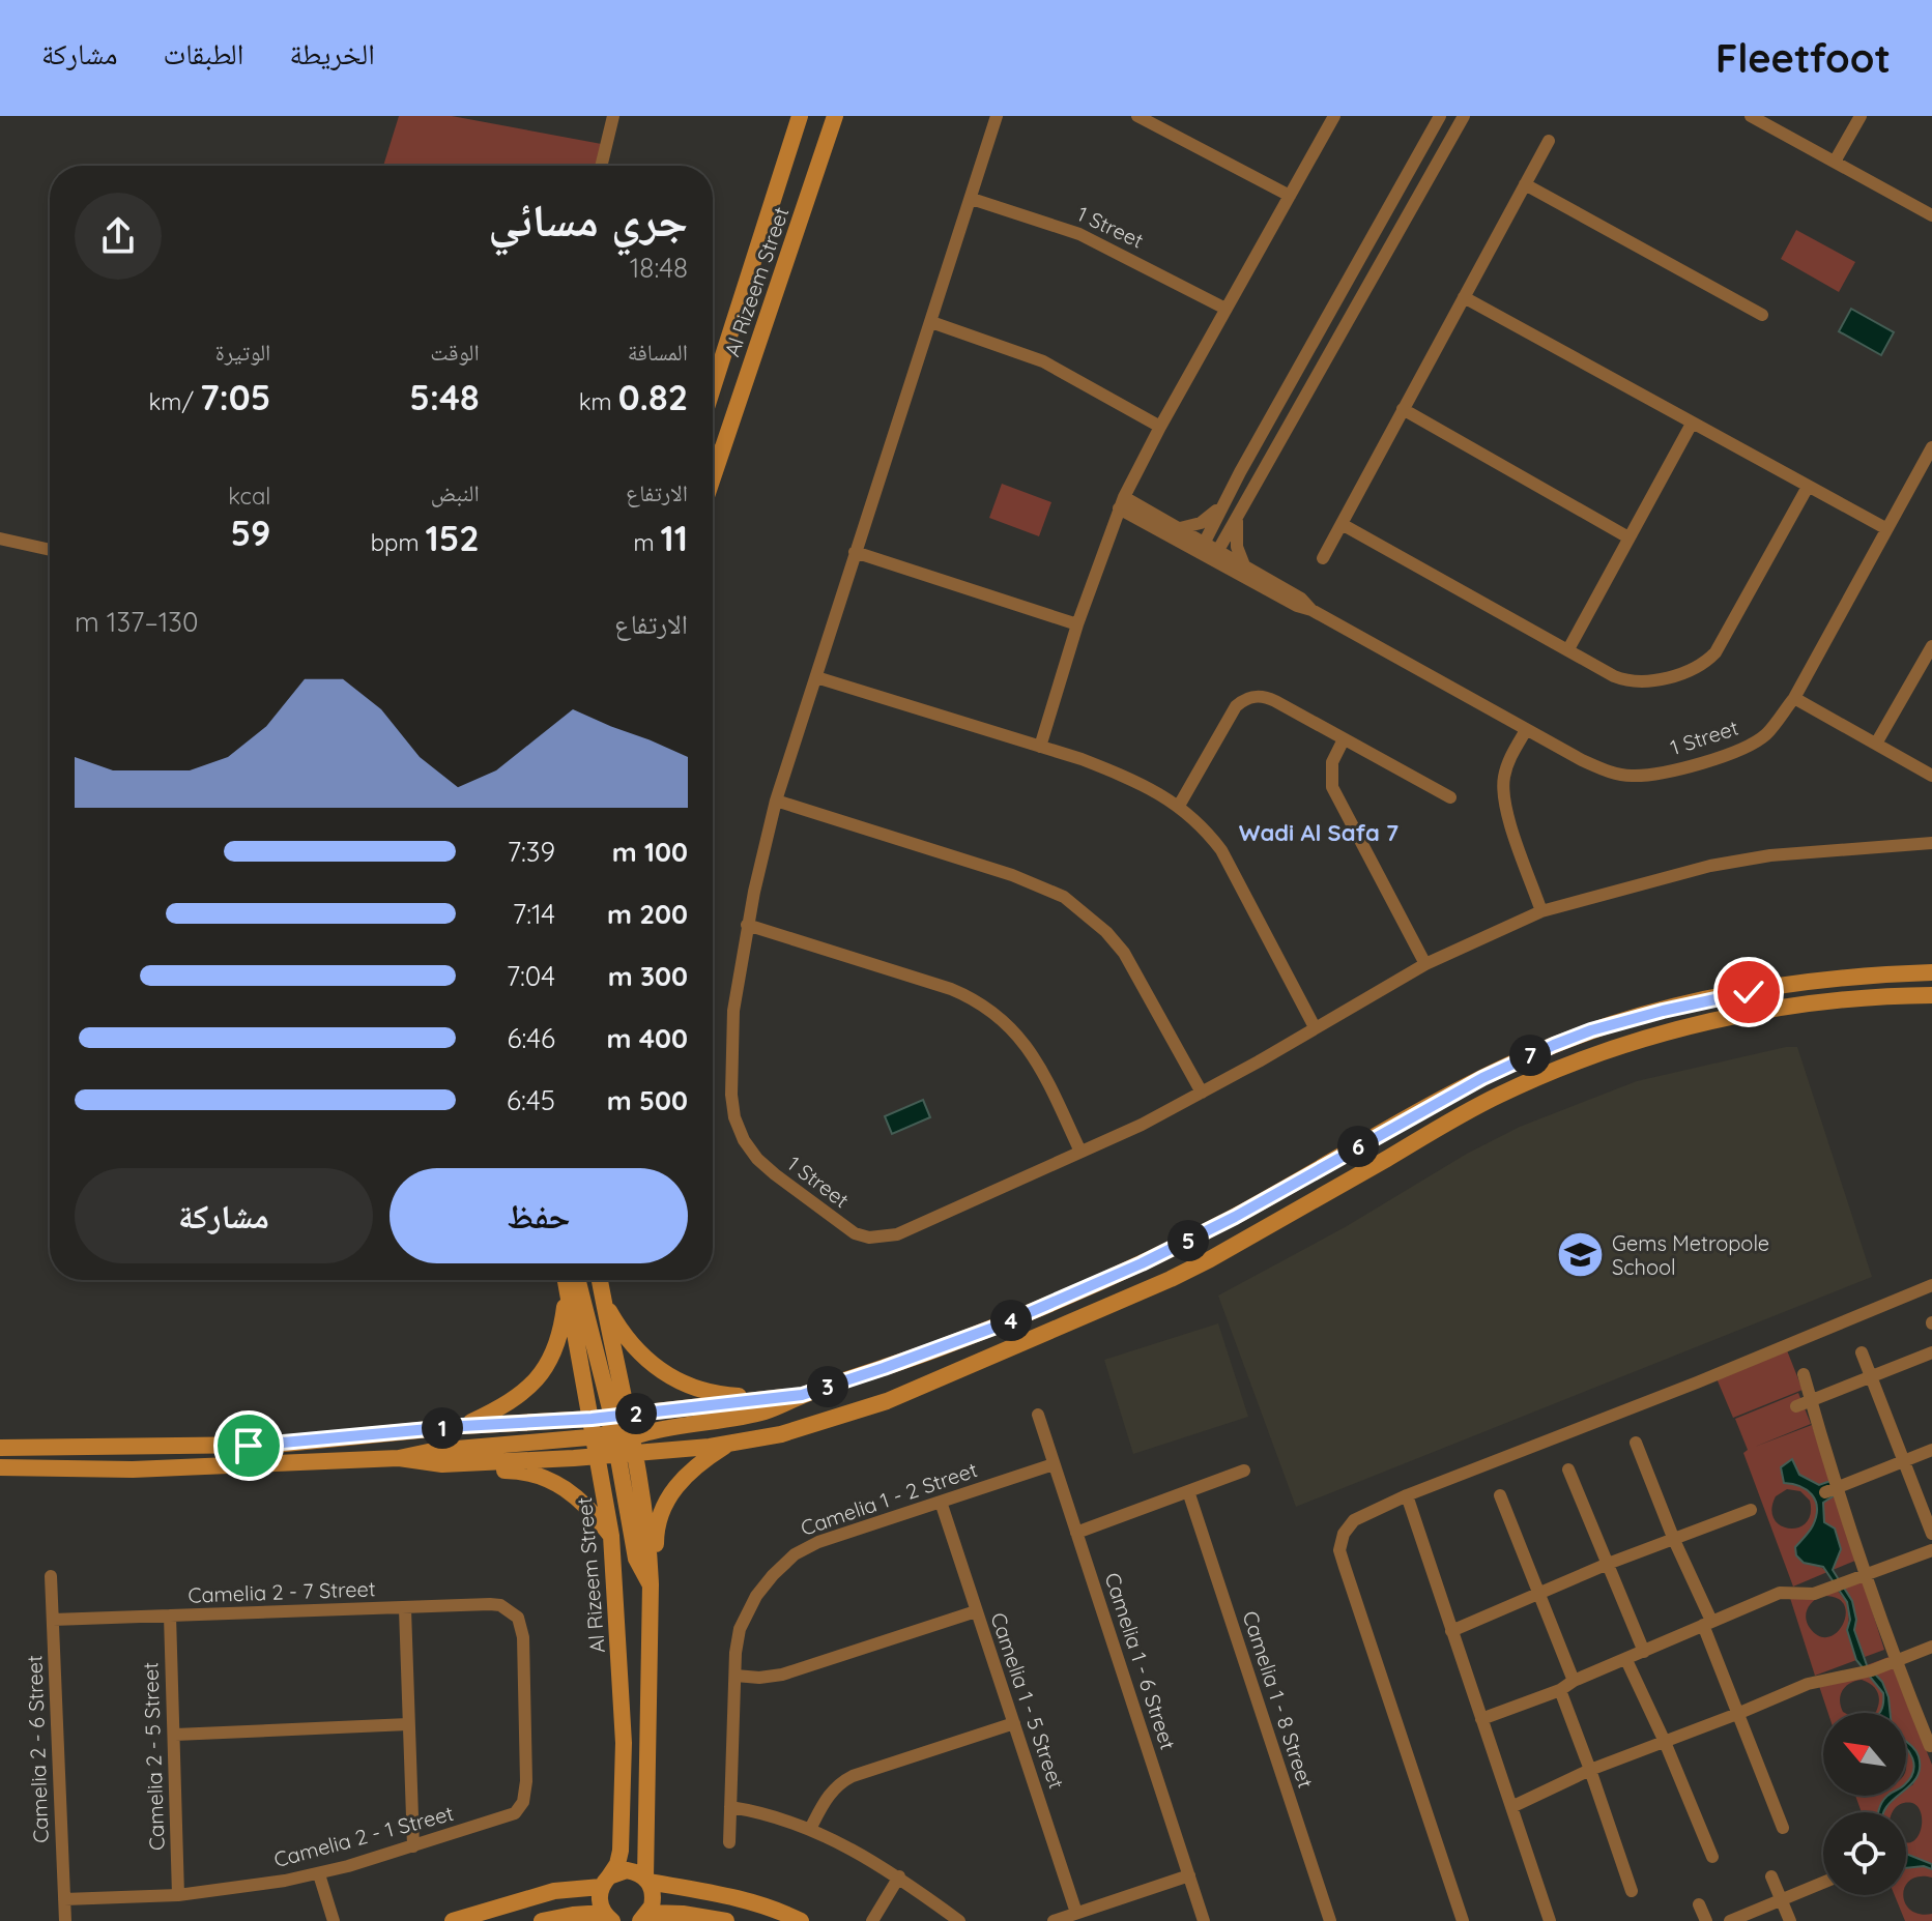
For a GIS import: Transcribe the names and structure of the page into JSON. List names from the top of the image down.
{
  "streets": {
    "street": [
      "1 Street",
      "Al Rizeem Street",
      "Camelia 1 - 2 Street",
      "Camelia 2 - 7 Street",
      "Camelia 1 - 6 Street",
      "Camelia 1 - 8 Street",
      "Camelia 1 - 5 Street",
      "Camelia 2 - 6 Street",
      "Camelia 2 - 5 Street",
      "Camelia 2 - 1 Street"
    ]
  },
  "crossings": [
    ["Camelia 1 - 2 Street", "Camelia 1 - 6 Street"],
    ["Camelia 1 - 2 Street", "Camelia 1 - 5 Street"],
    ["Camelia 2 - 7 Street", "Camelia 2 - 6 Street"],
    ["Camelia 2 - 7 Street", "Camelia 2 - 5 Street"],
    ["Camelia 2 - 7 Street", "Camelia 2 - 1 Street"],
    ["Camelia 2 - 6 Street", "Camelia 2 - 1 Street"],
    ["Camelia 2 - 5 Street", "Camelia 2 - 1 Street"]
  ],
  "districts": ["Wadi Al Safa 7"],
  "places": {
    "school or university": ["Gems Metropole School"]
  },
  "north": "top left",
  "page": {
    "header": "Fleetfoot",
    "nav": ["الخريطة", "الطبقات", "مشاركة"],
    "heading": ["جري مسائي", "18:48"],
    "stats": [
      ["المسافة", "0.82 km"],
      ["الوقت", "5:48"],
      ["الوتيرة", "7:05 /km"],
      ["الارتفاع", "11 m"],
      ["النبض", "152 bpm"],
      ["kcal", "59"]
    ],
    "chart": ["الارتفاع", "130–137 m"],
    "list": [
      {
        "name": "100 m",
        "note": "7:39"
      },
      {
        "name": "200 m",
        "note": "7:14"
      },
      {
        "name": "300 m",
        "note": "7:04"
      },
      {
        "name": "400 m",
        "note": "6:46"
      },
      {
        "name": "500 m",
        "note": "6:45"
      }
    ],
    "pins": [
      "7",
      "6",
      "5",
      "4",
      "3",
      "2",
      "1"
    ],
    "buttons": ["حفظ", "مشاركة"]
  }
}
